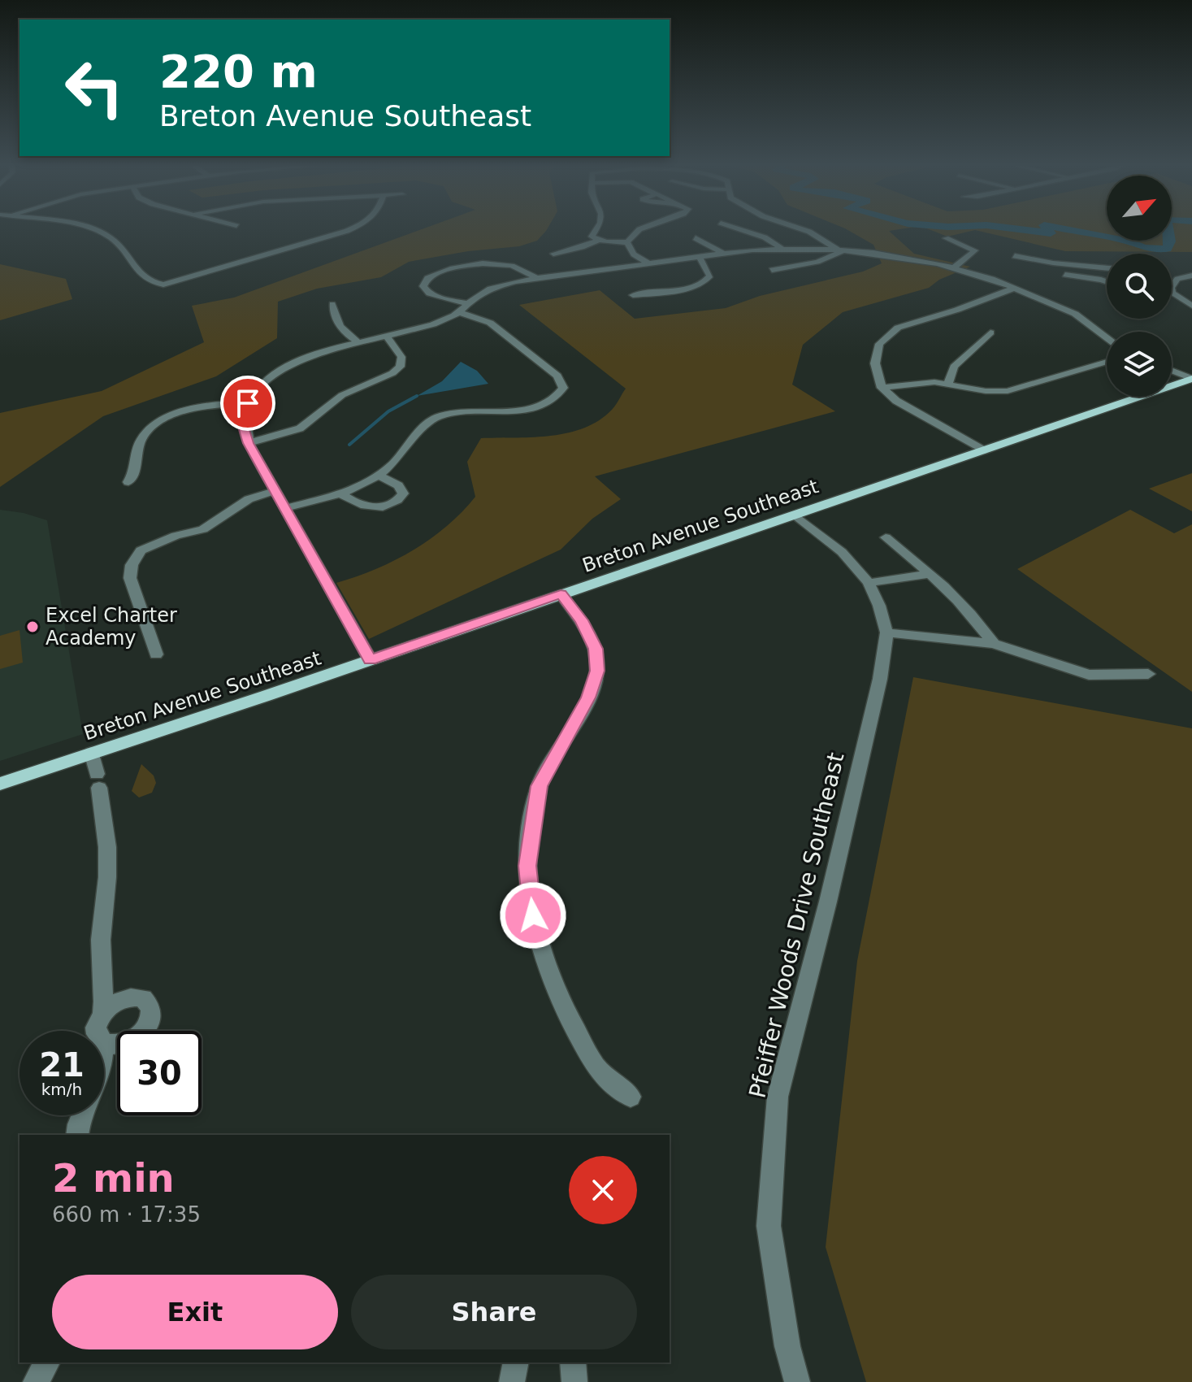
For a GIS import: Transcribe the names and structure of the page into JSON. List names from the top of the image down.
{
  "streets": {
    "main road": ["Breton Avenue Southeast"],
    "street": ["Pfeiffer Woods Drive Southeast"]
  },
  "crossings": [
    ["Breton Avenue Southeast", "Pfeiffer Woods Drive Southeast"]
  ],
  "places": ["Excel Charter Academy"],
  "north": "top right",
  "page": {
    "turn": ["220 m", "Breton Avenue Southeast"],
    "speed": "21 km/h",
    "limit": "30",
    "heading": ["2 min", "660 m · 17:35"],
    "buttons": ["Exit", "Share"]
  }
}
